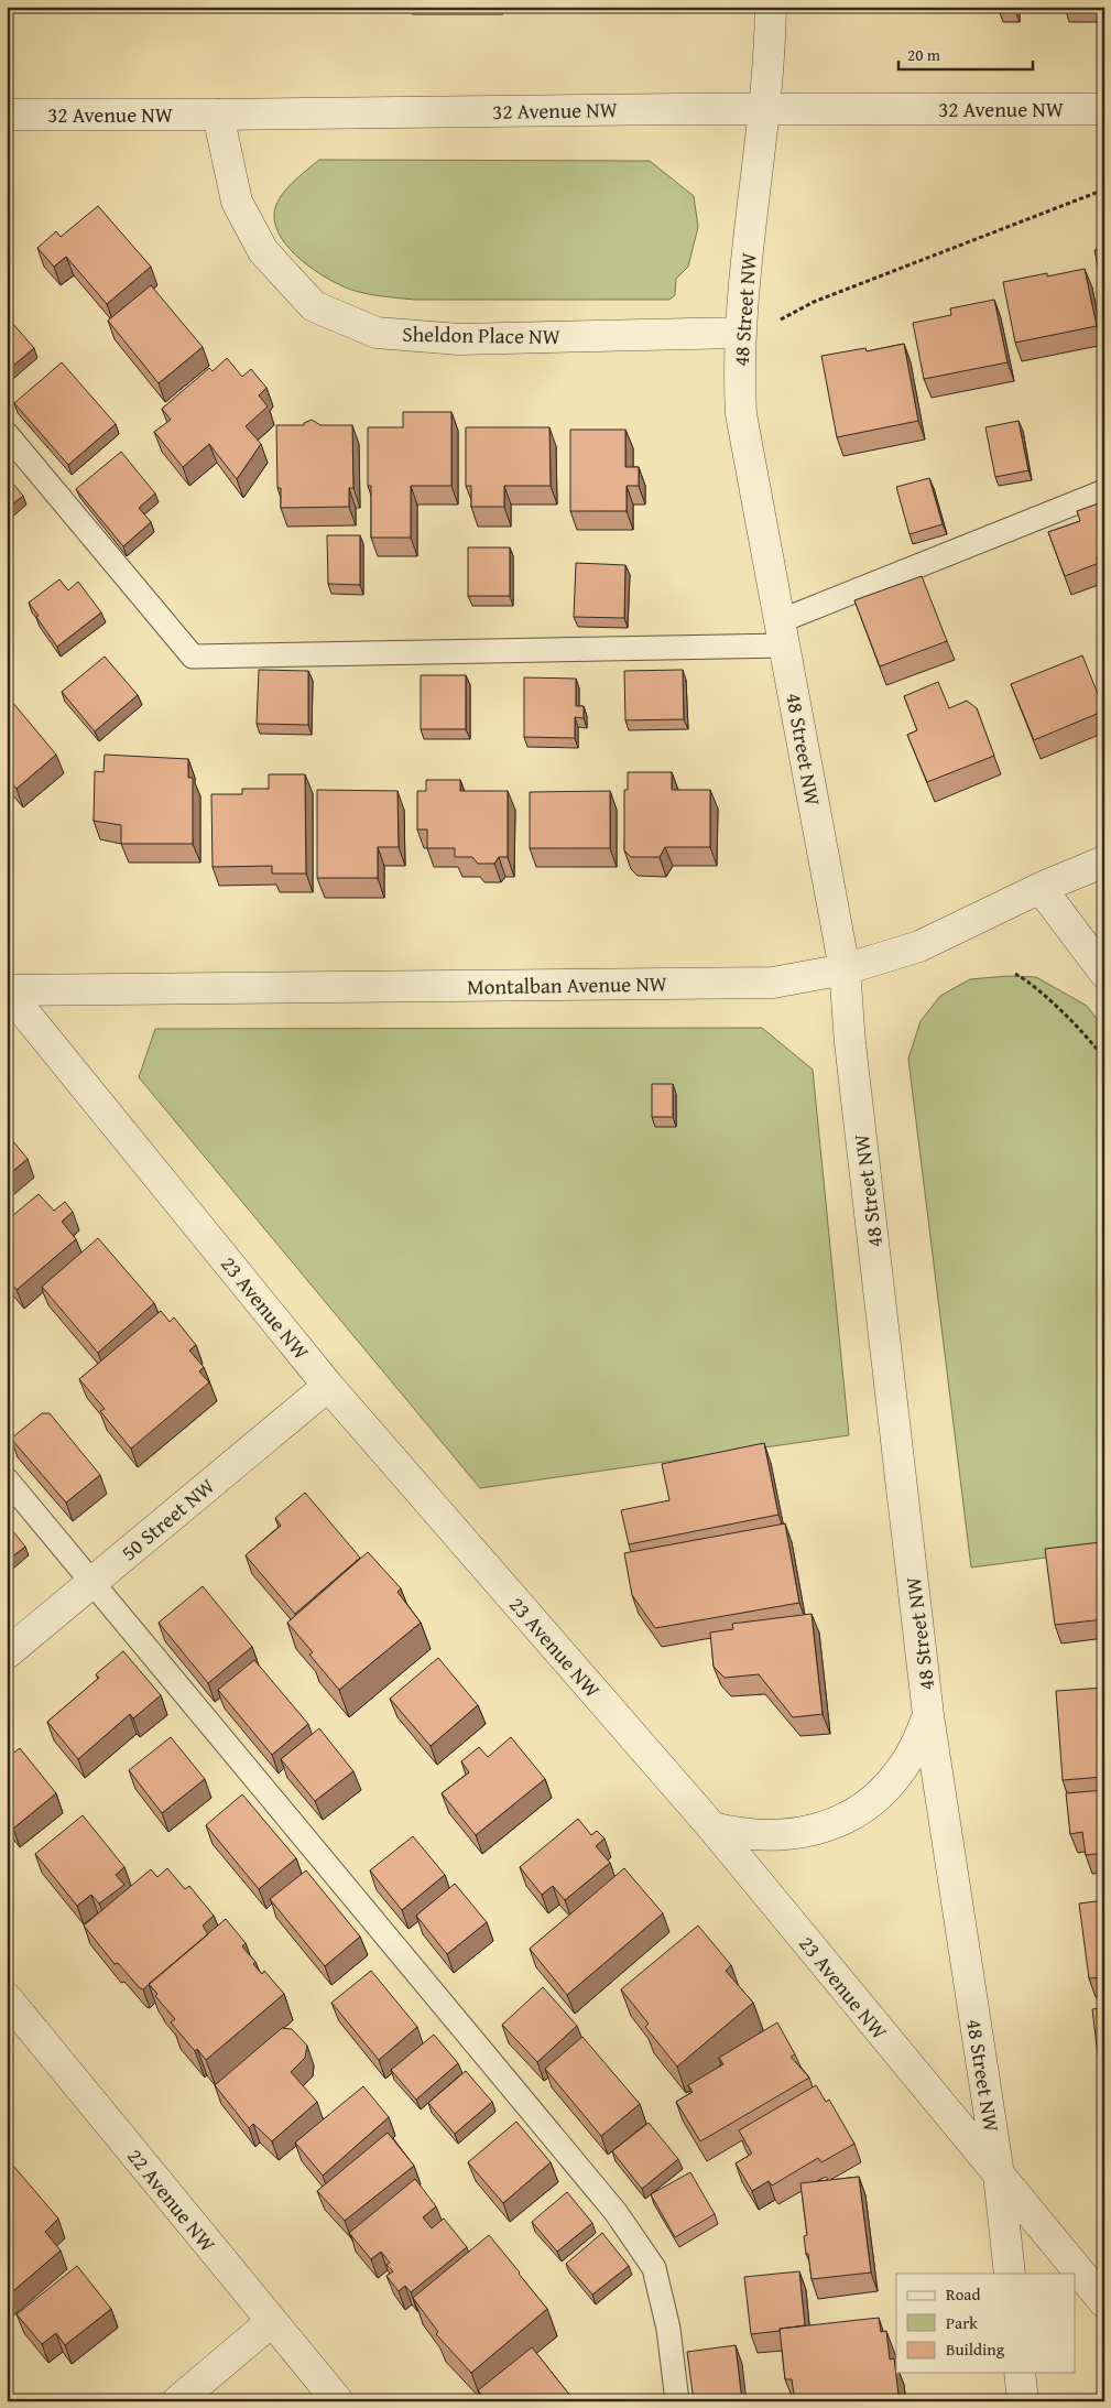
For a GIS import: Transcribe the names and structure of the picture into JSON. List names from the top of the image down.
{
  "streets": {
    "street": [
      "32 Avenue NW",
      "48 Street NW",
      "Sheldon Place NW",
      "Montalban Avenue NW",
      "23 Avenue NW",
      "50 Street NW",
      "22 Avenue NW"
    ]
  },
  "crossings": [
    ["32 Avenue NW", "48 Street NW"],
    ["32 Avenue NW", "Sheldon Place NW"],
    ["48 Street NW", "Sheldon Place NW"],
    ["48 Street NW", "Montalban Avenue NW"],
    ["48 Street NW", "23 Avenue NW"],
    ["Montalban Avenue NW", "23 Avenue NW"],
    ["23 Avenue NW", "50 Street NW"]
  ],
  "legend": ["Road", "Park", "Building"],
  "scale_bar": "20 m"
}
